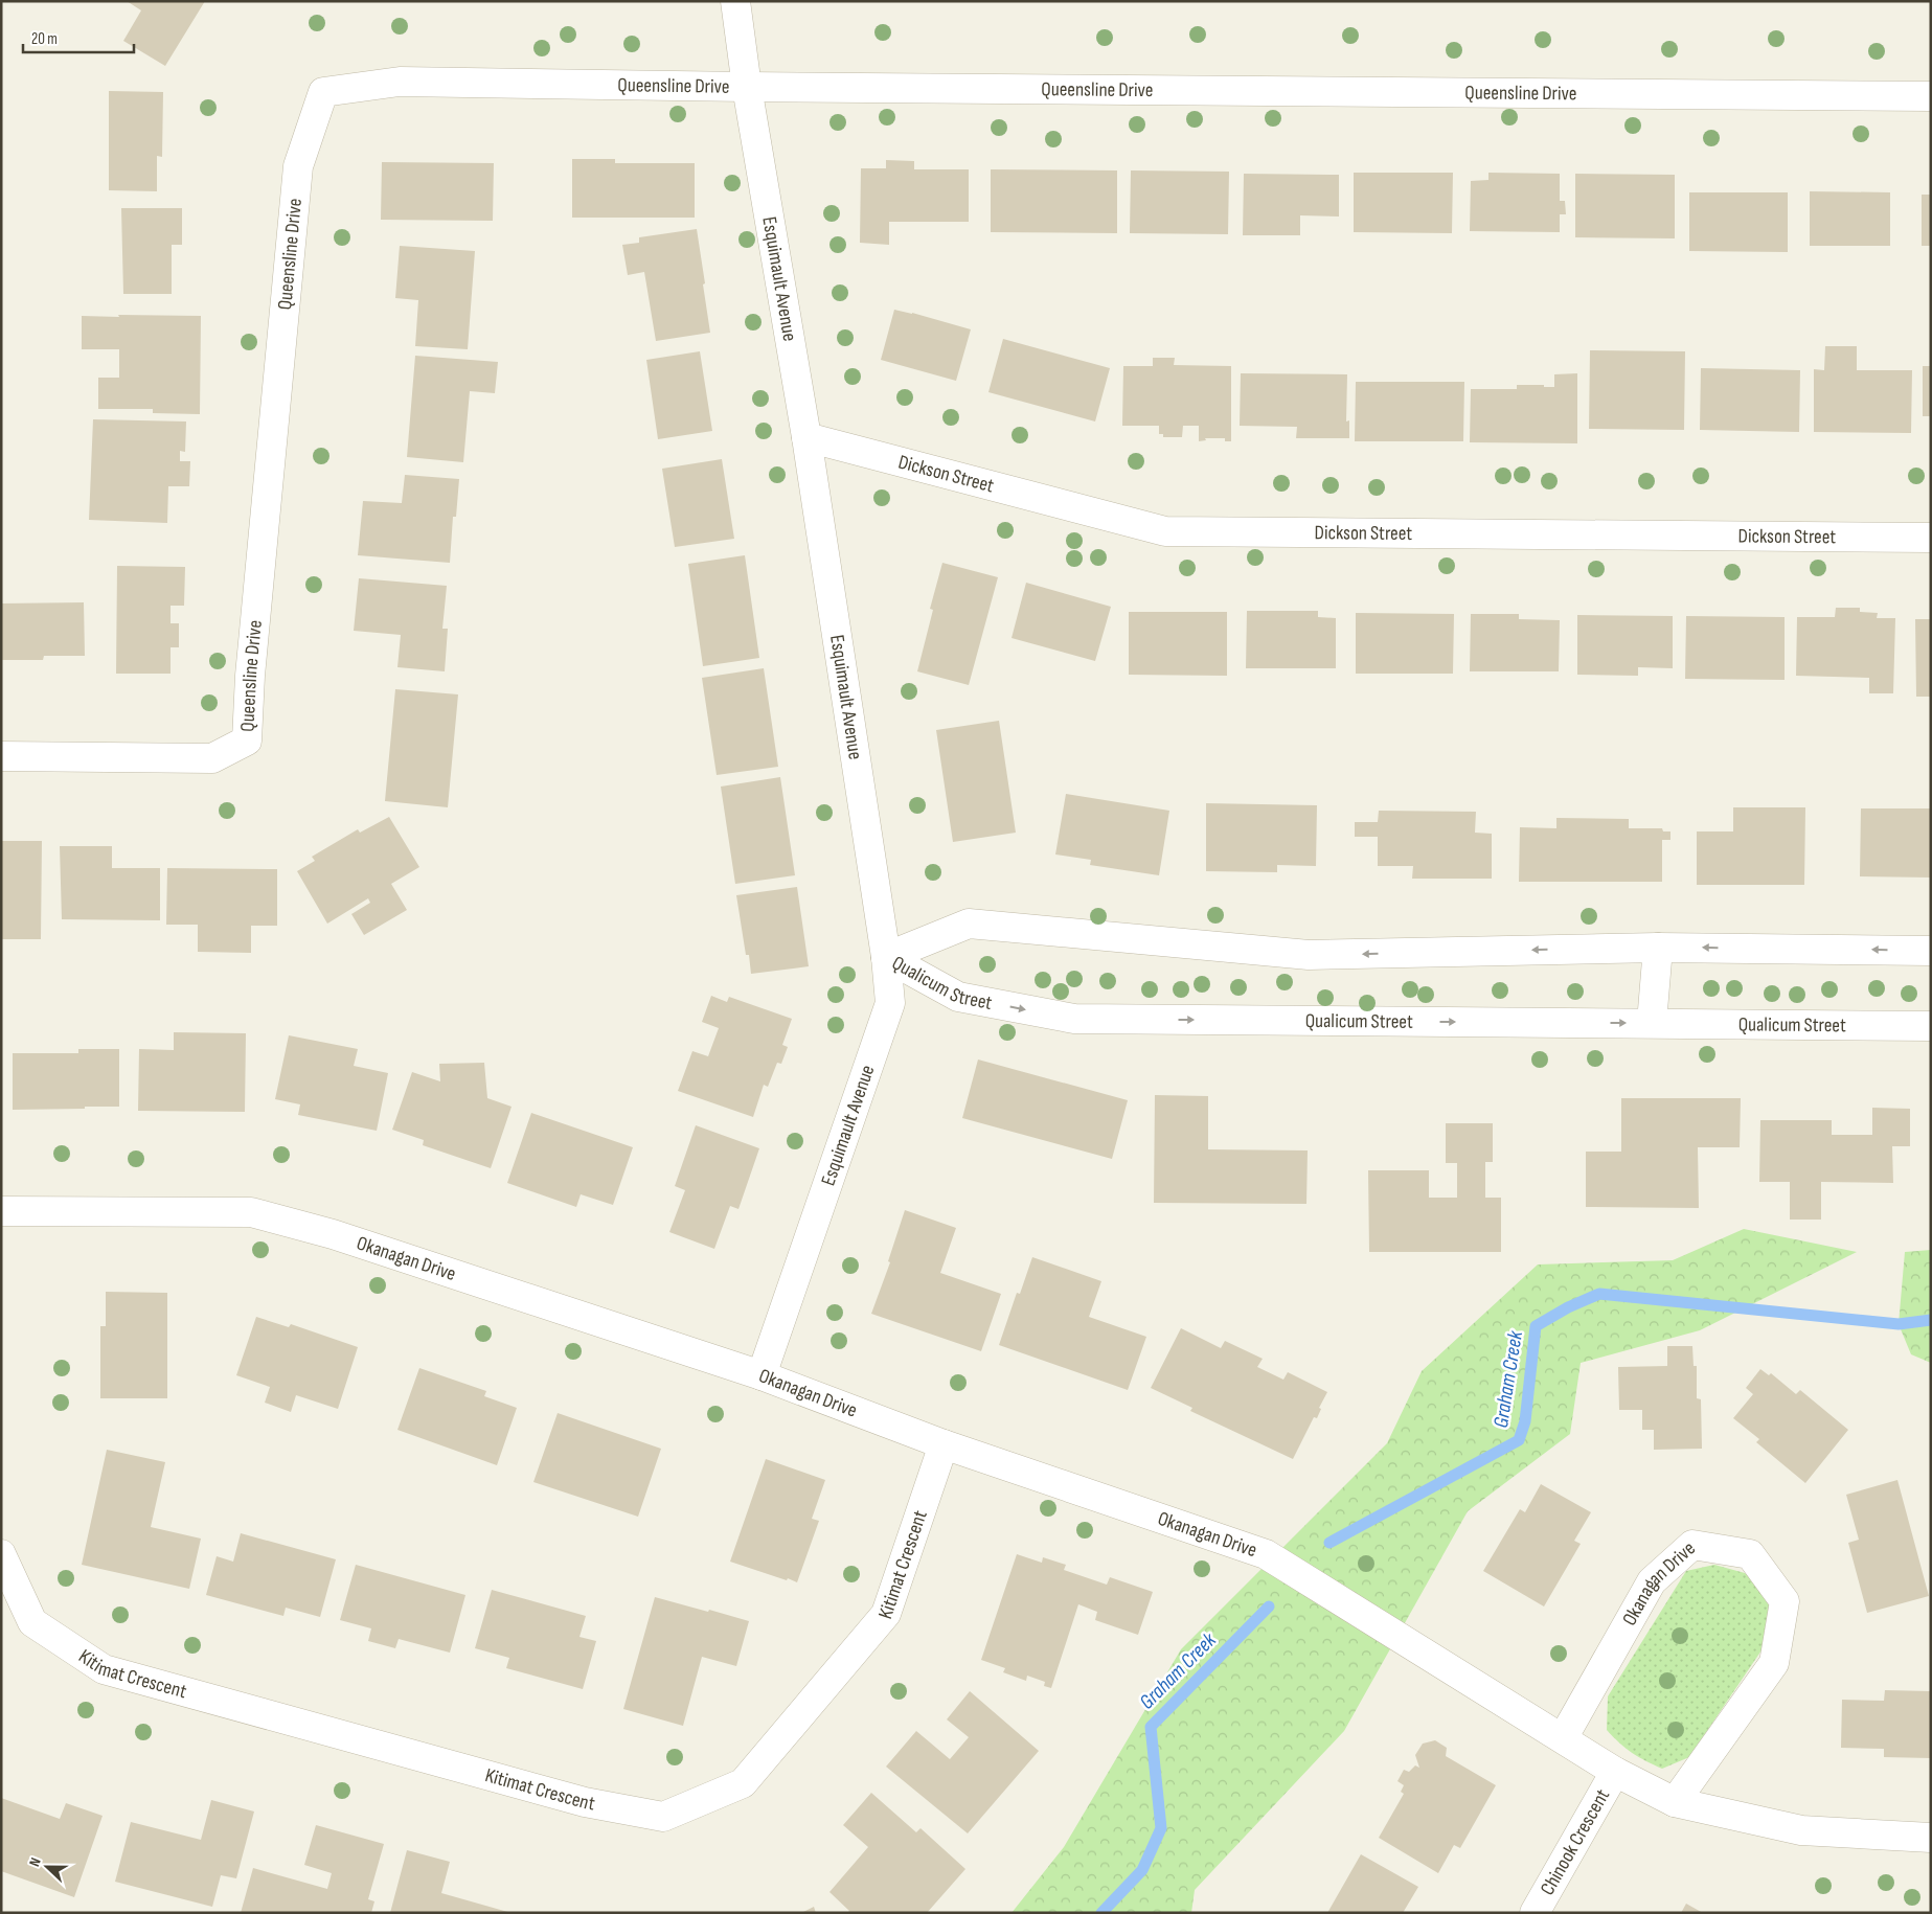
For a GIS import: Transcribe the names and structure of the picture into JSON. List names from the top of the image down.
{
  "streets": {
    "street": [
      "Queensline Drive",
      "Esquimault Avenue",
      "Dickson Street",
      "Qualicum Street",
      "Okanagan Drive",
      "Kitimat Crescent",
      "Chinook Crescent"
    ]
  },
  "crossings": [
    ["Queensline Drive", "Esquimault Avenue"],
    ["Esquimault Avenue", "Dickson Street"],
    ["Esquimault Avenue", "Qualicum Street"],
    ["Esquimault Avenue", "Okanagan Drive"],
    ["Okanagan Drive", "Kitimat Crescent"],
    ["Okanagan Drive", "Chinook Crescent"]
  ],
  "water": ["Graham Creek"],
  "scale_bar": "20 m",
  "north": "left"
}
